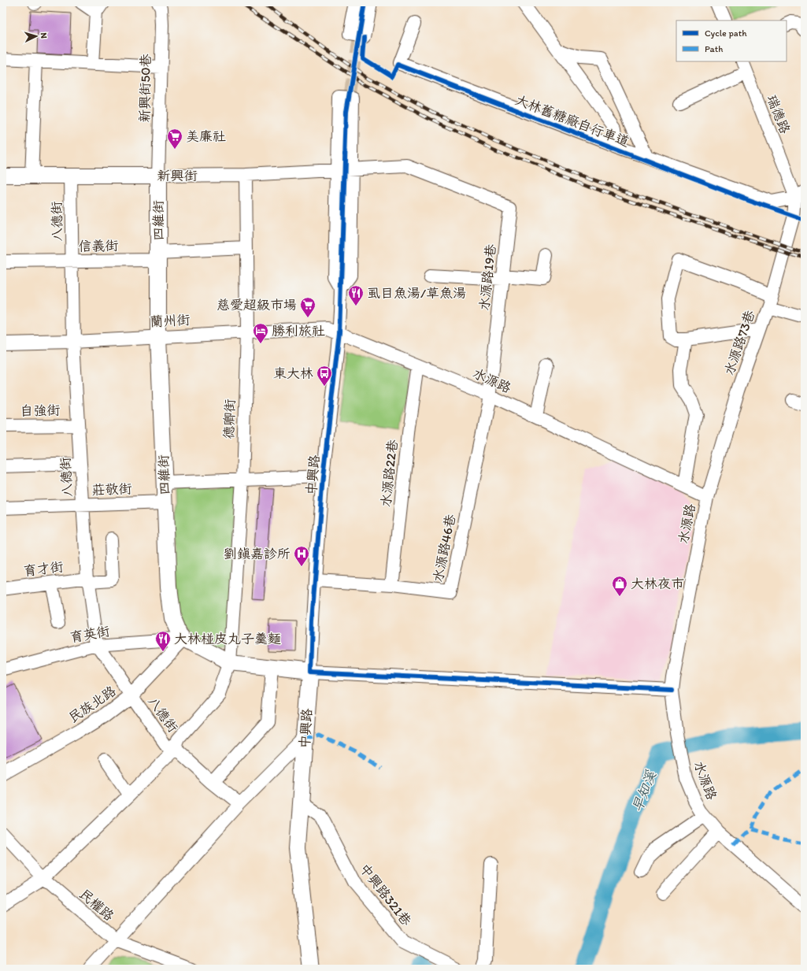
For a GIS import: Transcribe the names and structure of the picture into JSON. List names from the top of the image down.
{
  "streets": {
    "main road": ["新興街", "四維街", "中興路"],
    "street": [
      "新興街50巷",
      "瑞德路",
      "八德街",
      "信義街",
      "水源路19巷",
      "蘭州街",
      "水源路73巷",
      "水源路",
      "自強街",
      "德卿街",
      "水源路22巷",
      "莊敬街",
      "水源路46巷",
      "育才街",
      "育英街",
      "民族北路",
      "中興路321巷",
      "民權路"
    ],
    "cycle path": ["大林舊糖廠自行車道"]
  },
  "crossings": [
    ["新興街50巷", "新興街"],
    ["新興街50巷", "四維街"],
    ["瑞德路", "水源路73巷"],
    ["新興街", "四維街"],
    ["新興街", "八德街"],
    ["新興街", "水源路19巷"],
    ["新興街", "德卿街"],
    ["四維街", "信義街"],
    ["四維街", "蘭州街"],
    ["四維街", "德卿街"],
    ["四維街", "中興路"],
    ["四維街", "莊敬街"],
    ["四維街", "育英街"],
    ["四維街", "民族北路"],
    ["八德街", "信義街"],
    ["八德街", "蘭州街"],
    ["八德街", "自強街"],
    ["八德街", "德卿街"],
    ["八德街", "莊敬街"],
    ["八德街", "育才街"],
    ["八德街", "育英街"],
    ["八德街", "民族北路"],
    ["八德街", "民權路"],
    ["信義街", "德卿街"],
    ["水源路19巷", "水源路"],
    ["水源路19巷", "水源路46巷"],
    ["蘭州街", "水源路"],
    ["蘭州街", "德卿街"],
    ["蘭州街", "中興路"],
    ["水源路73巷", "水源路"],
    ["水源路", "水源路22巷"],
    ["水源路", "中興路"],
    ["水源路", "水源路46巷"],
    ["水源路22巷", "水源路46巷"],
    ["中興路", "水源路46巷"],
    ["中興路", "中興路321巷"],
    ["育英街", "民族北路"]
  ],
  "water": ["早知溪"],
  "places": {
    "supermarket": ["美廉社", "慈愛超級市場"],
    "restaurant": ["虱目魚湯/草魚湯", "大林椪皮丸子羹麵"],
    "hotel": ["勝利旅社"],
    "bus stop": ["東大林"],
    "hospital": ["劉鎮嘉診所"],
    "shop": ["大林夜市"]
  },
  "legend": ["Cycle path", "Path"],
  "north": "right"
}
